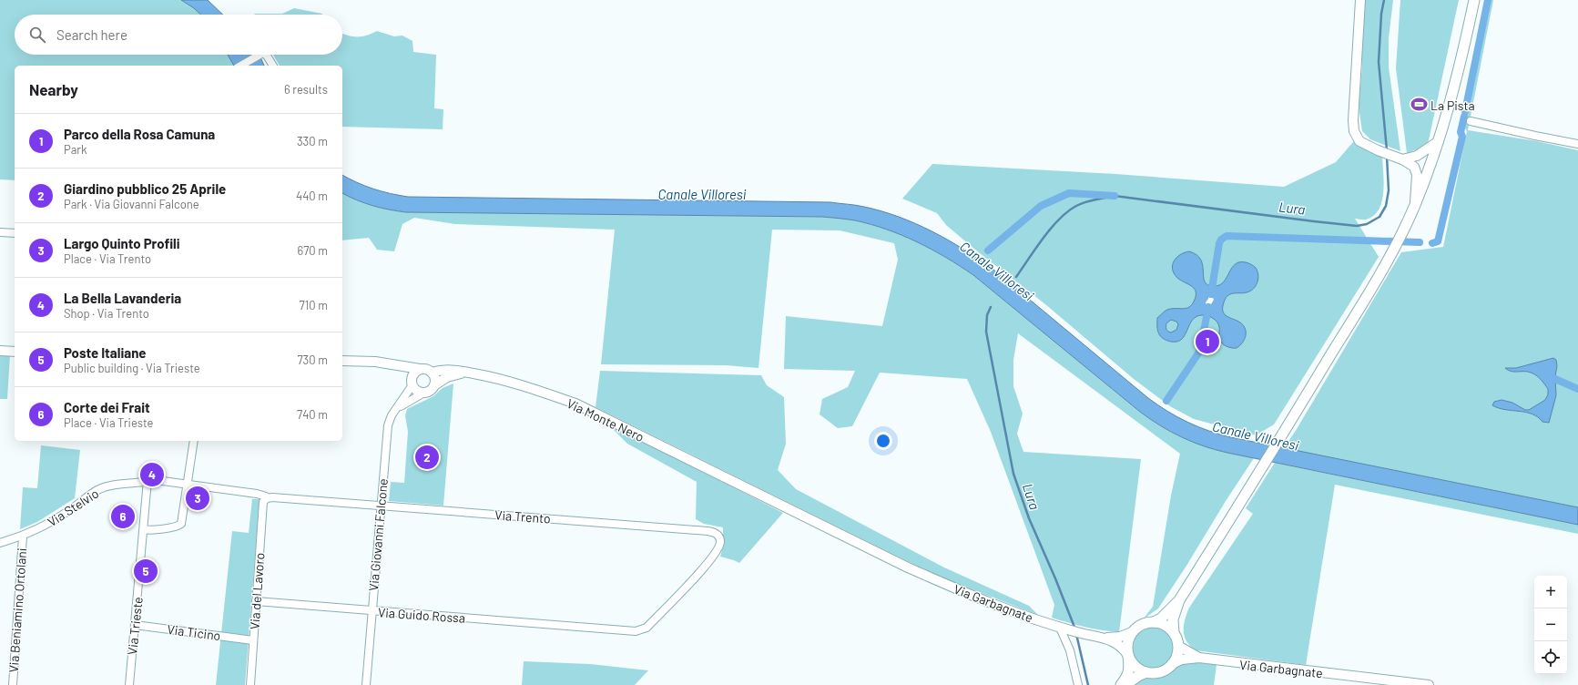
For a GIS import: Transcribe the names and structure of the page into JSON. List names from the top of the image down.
{
  "streets": {
    "street": [
      "Via Monte Nero",
      "Via Stelvio",
      "Via Trento",
      "Via Giovanni Falcone",
      "Via del Lavoro",
      "Via Garbagnate",
      "Via Beniamino Ortolani",
      "Via Guido Rossa",
      "Via Trieste",
      "Via Ticino"
    ]
  },
  "crossings": [
    ["Via Monte Nero", "Via Giovanni Falcone"],
    ["Via Monte Nero", "Via Garbagnate"],
    ["Via Stelvio", "Via Trento"],
    ["Via Stelvio", "Via Beniamino Ortolani"],
    ["Via Stelvio", "Via Trieste"],
    ["Via Trento", "Via Giovanni Falcone"],
    ["Via Trento", "Via del Lavoro"],
    ["Via Trento", "Via Guido Rossa"],
    ["Via Trento", "Via Trieste"],
    ["Via Giovanni Falcone", "Via Guido Rossa"],
    ["Via del Lavoro", "Via Guido Rossa"],
    ["Via del Lavoro", "Via Ticino"],
    ["Via Trieste", "Via Ticino"]
  ],
  "water": ["Canale Villoresi", "Lura"],
  "places": {
    "sports": ["La Pista"]
  },
  "page": {
    "search": "Search here",
    "heading": ["Nearby", "6 results"],
    "list": [
      {
        "mark": "1",
        "name": "Parco della Rosa Camuna",
        "note": "Park",
        "value": "330 m"
      },
      {
        "mark": "2",
        "name": "Giardino pubblico 25 Aprile",
        "note": "Park · Via Giovanni Falcone",
        "value": "440 m"
      },
      {
        "mark": "3",
        "name": "Largo Quinto Profili",
        "note": "Place · Via Trento",
        "value": "670 m"
      },
      {
        "mark": "4",
        "name": "La Bella Lavanderia",
        "note": "Shop · Via Trento",
        "value": "710 m"
      },
      {
        "mark": "5",
        "name": "Poste Italiane",
        "note": "Public building · Via Trieste",
        "value": "730 m"
      },
      {
        "mark": "6",
        "name": "Corte dei Frait",
        "note": "Place · Via Trieste",
        "value": "740 m"
      }
    ],
    "pins": [
      "1",
      "2",
      "4",
      "3",
      "6",
      "5"
    ],
    "map_buttons": ["+", "−"]
  }
}
